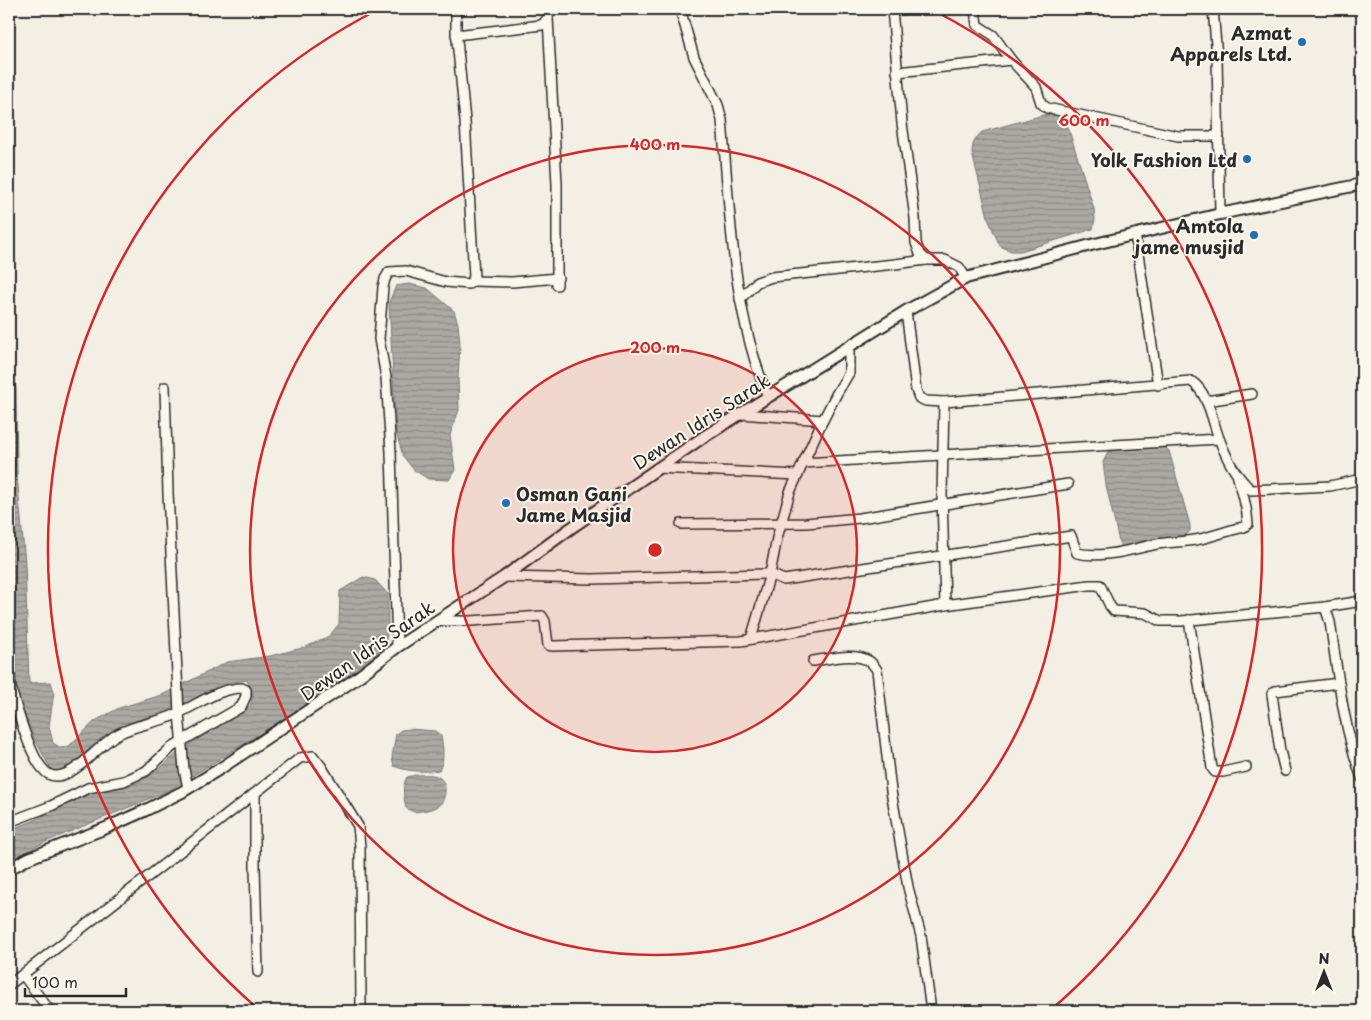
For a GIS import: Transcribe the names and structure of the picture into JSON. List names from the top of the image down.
{
  "streets": {
    "main road": ["Dewan Idris Sarak"]
  },
  "places": [
    "Azmat Apparels Ltd.",
    "Yolk Fashion Ltd",
    "Amtola jame musjid",
    "Osman Gani Jame Masjid"
  ],
  "scale_bar": "100 m",
  "north": "top",
  "rings": ["600 m", "400 m", "200 m"]
}
